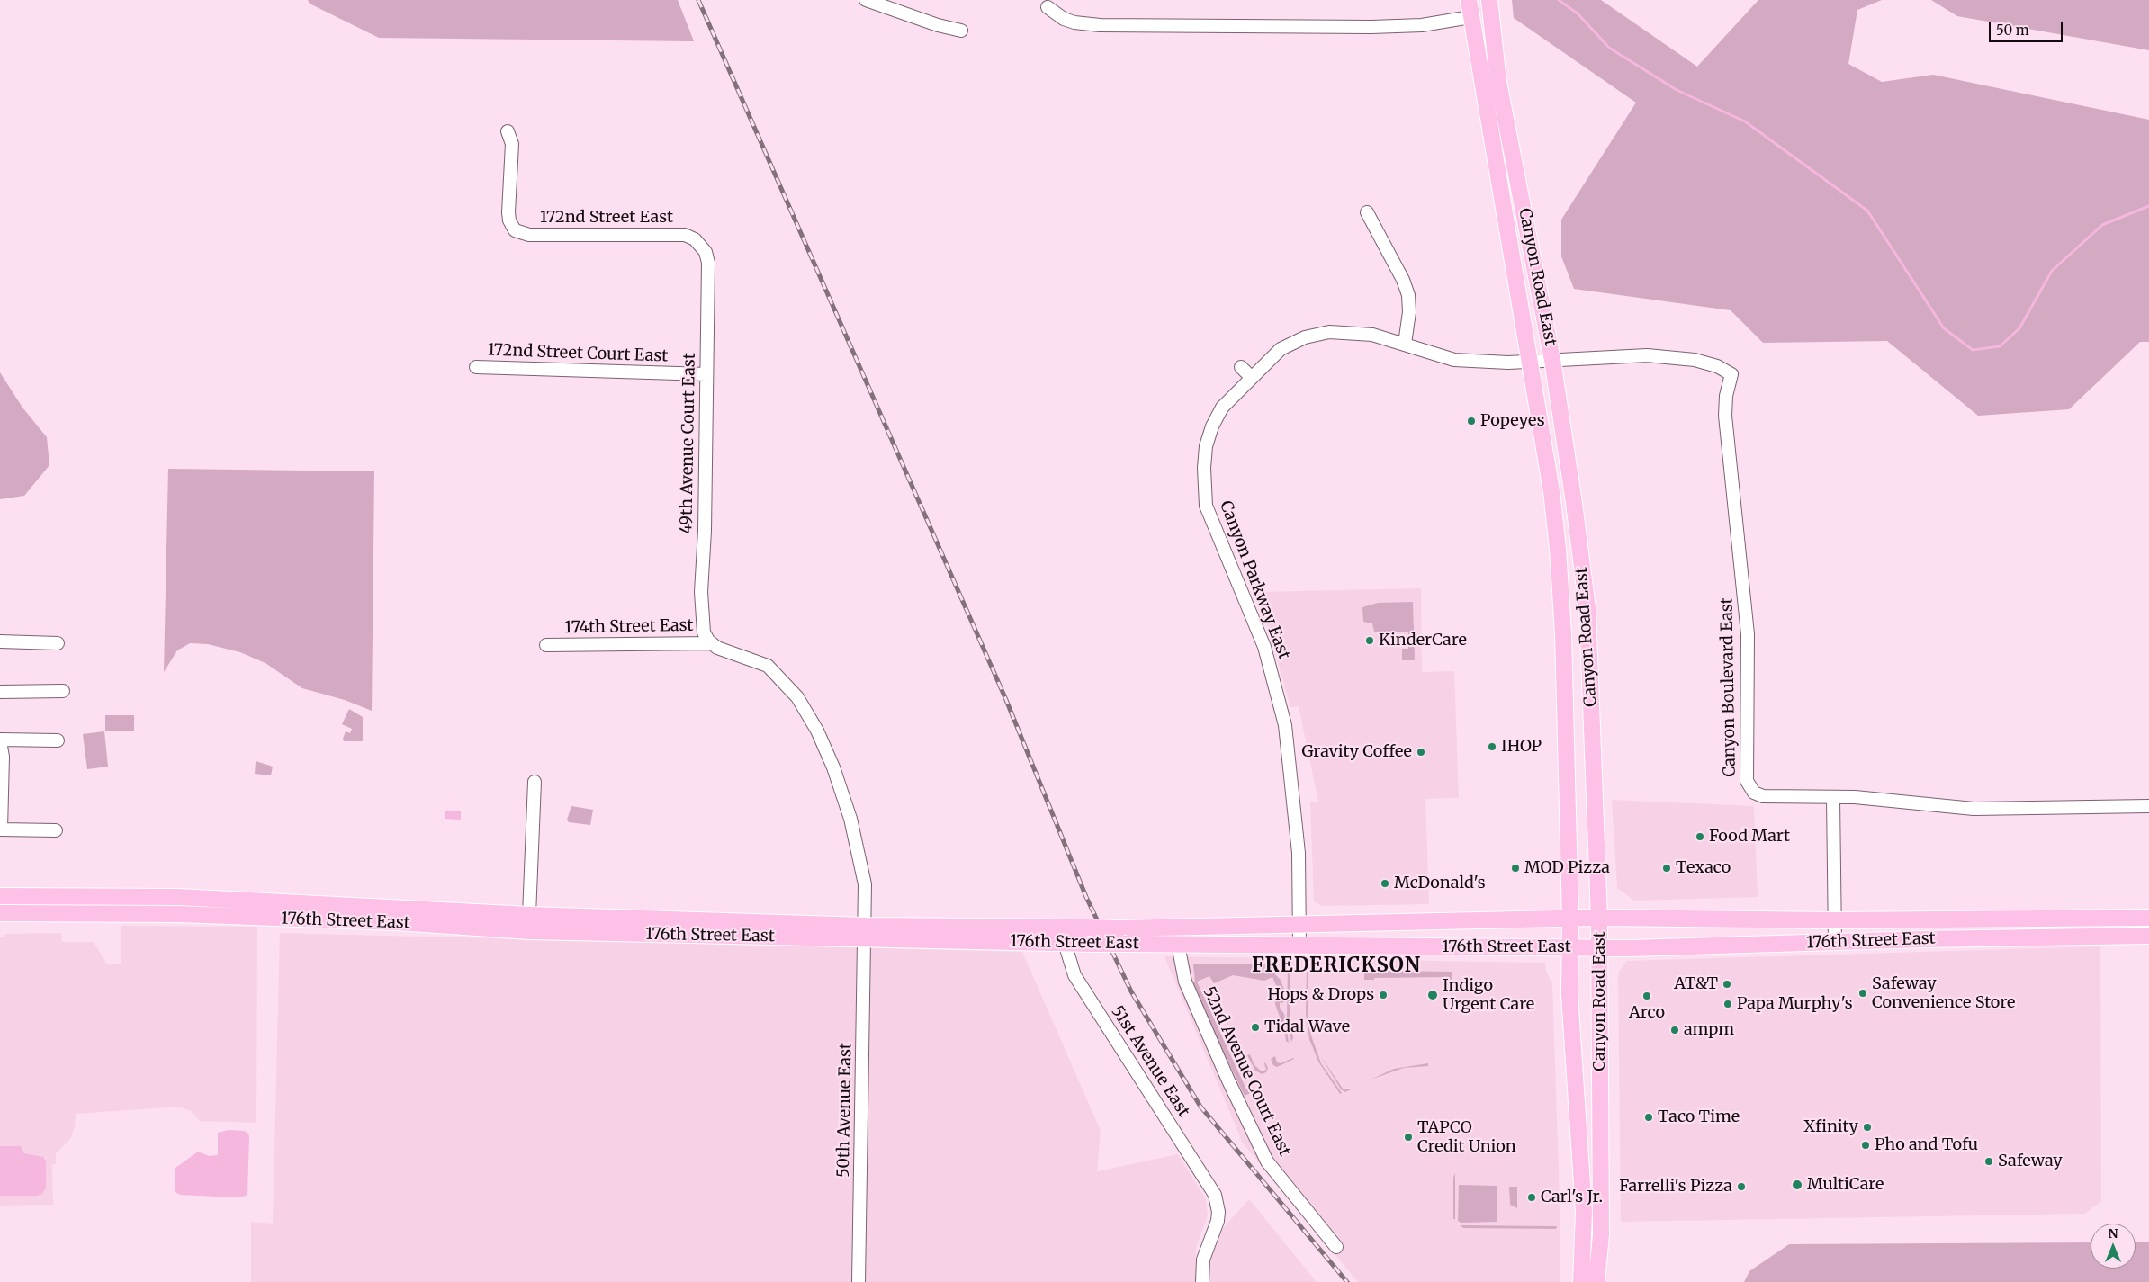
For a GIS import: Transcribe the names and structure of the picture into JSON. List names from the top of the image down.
{
  "streets": {
    "main road": ["Canyon Road East", "176th Street East"],
    "street": [
      "172nd Street East",
      "172nd Street Court East",
      "49th Avenue Court East",
      "Canyon Parkway East",
      "174th Street East",
      "Canyon Boulevard East",
      "51st Avenue East",
      "52nd Avenue Court East",
      "50th Avenue East"
    ]
  },
  "crossings": [
    ["172nd Street East", "49th Avenue Court East"],
    ["Canyon Road East", "Canyon Parkway East"],
    ["Canyon Road East", "Canyon Boulevard East"],
    ["Canyon Road East", "176th Street East"],
    ["172nd Street Court East", "49th Avenue Court East"],
    ["49th Avenue Court East", "174th Street East"],
    ["49th Avenue Court East", "50th Avenue East"],
    ["Canyon Parkway East", "176th Street East"],
    ["174th Street East", "50th Avenue East"],
    ["176th Street East", "51st Avenue East"],
    ["176th Street East", "52nd Avenue Court East"],
    ["176th Street East", "50th Avenue East"]
  ],
  "districts": ["FREDERICKSON"],
  "places": [
    "Popeyes",
    "KinderCare",
    "IHOP",
    "Gravity Coffee",
    "Food Mart",
    "MOD Pizza",
    "Texaco",
    "McDonald's",
    "AT&T",
    "Safeway Convenience Store",
    "Hops & Drops",
    "Indigo Urgent Care",
    "Arco",
    "Papa Murphy's",
    "Tidal Wave",
    "ampm",
    "Taco Time",
    "Xfinity",
    "TAPCO Credit Union",
    "Pho and Tofu",
    "Safeway",
    "MultiCare",
    "Farrelli's Pizza",
    "Carl's Jr."
  ],
  "scale_bar": "50 m",
  "north": "top"
}
